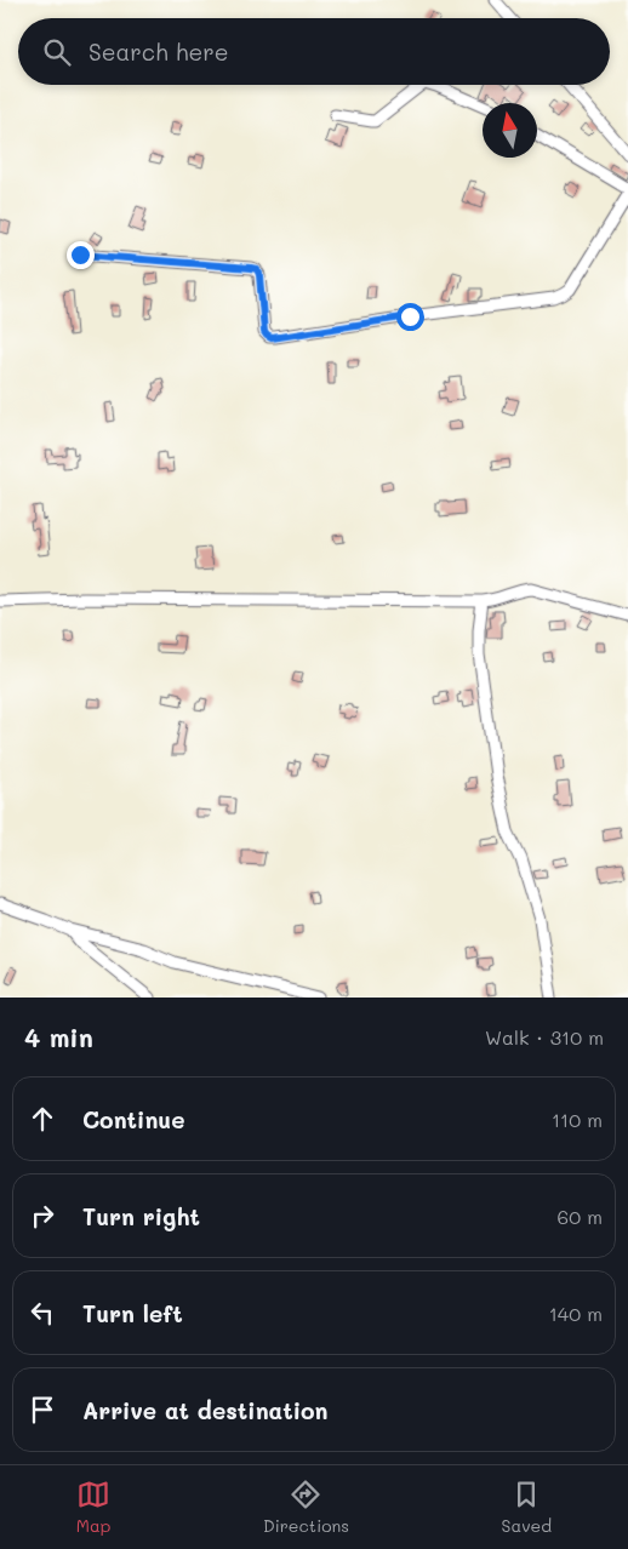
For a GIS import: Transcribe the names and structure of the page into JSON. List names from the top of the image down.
{
  "north": "top",
  "page": {
    "search": "Search here",
    "heading": ["4 min", "Walk · 310 m"],
    "list": [
      ["Continue", "110 m"],
      ["Turn right", "60 m"],
      ["Turn left", "140 m"],
      "Arrive at destination"
    ],
    "nav": ["Map", "Directions", "Saved"]
  }
}
